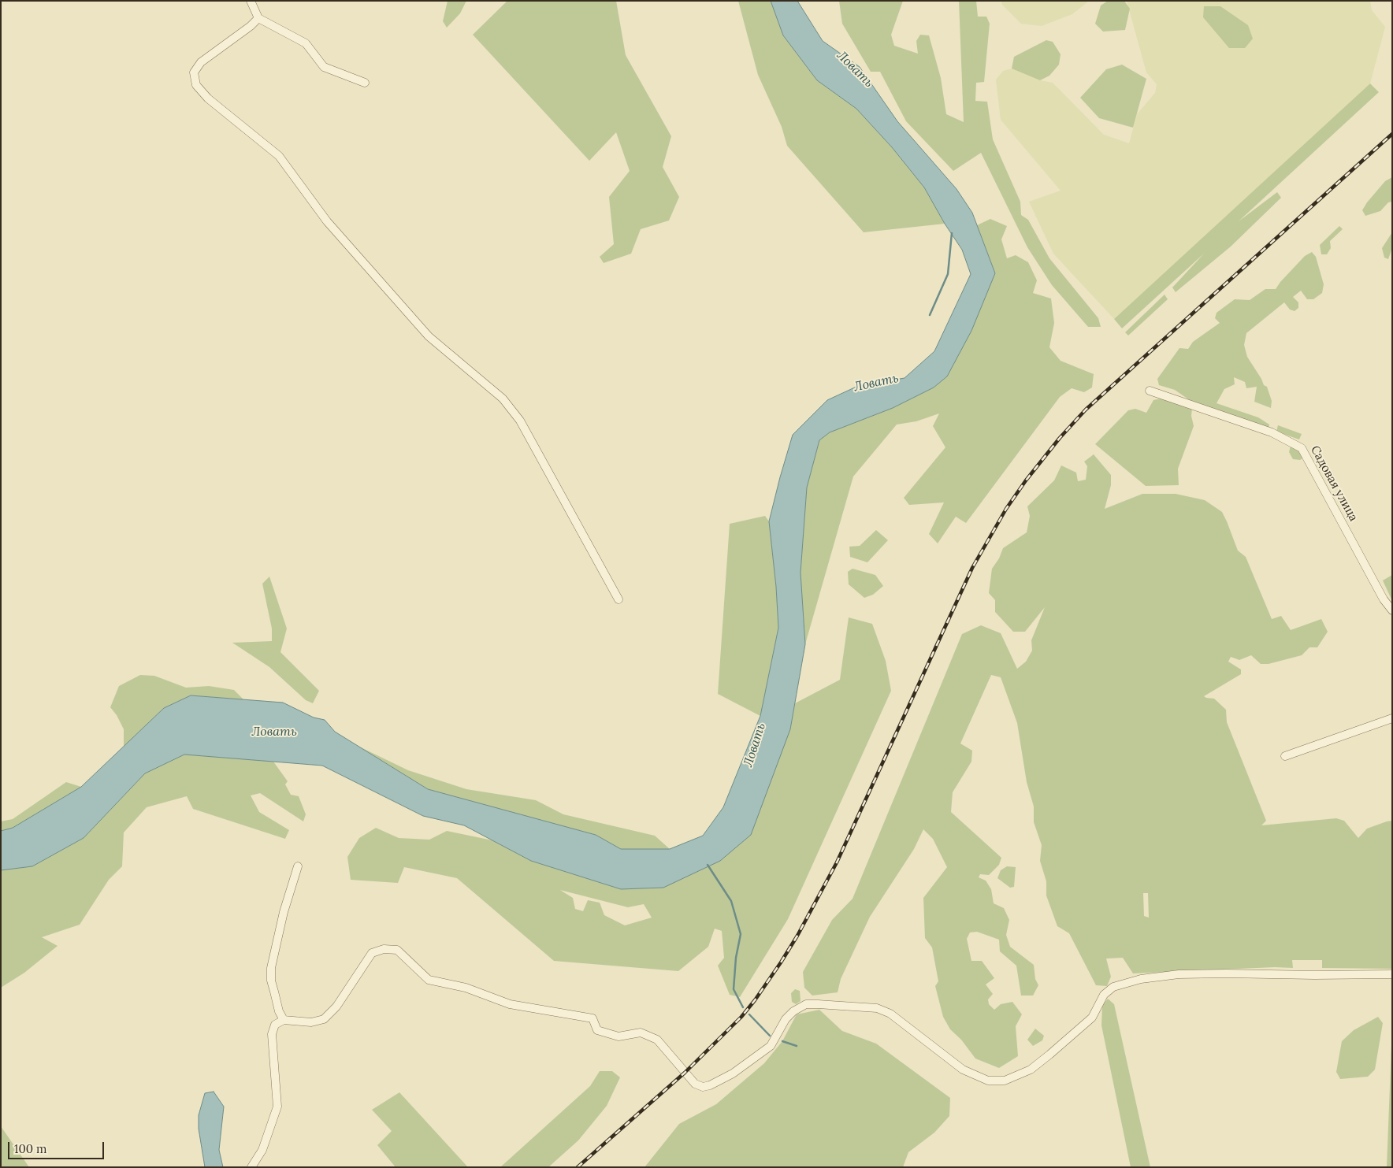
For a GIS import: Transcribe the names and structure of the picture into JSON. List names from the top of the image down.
{
  "streets": {
    "street": ["Садовая улица"]
  },
  "water": ["Ловать"],
  "scale_bar": "100 m"
}
